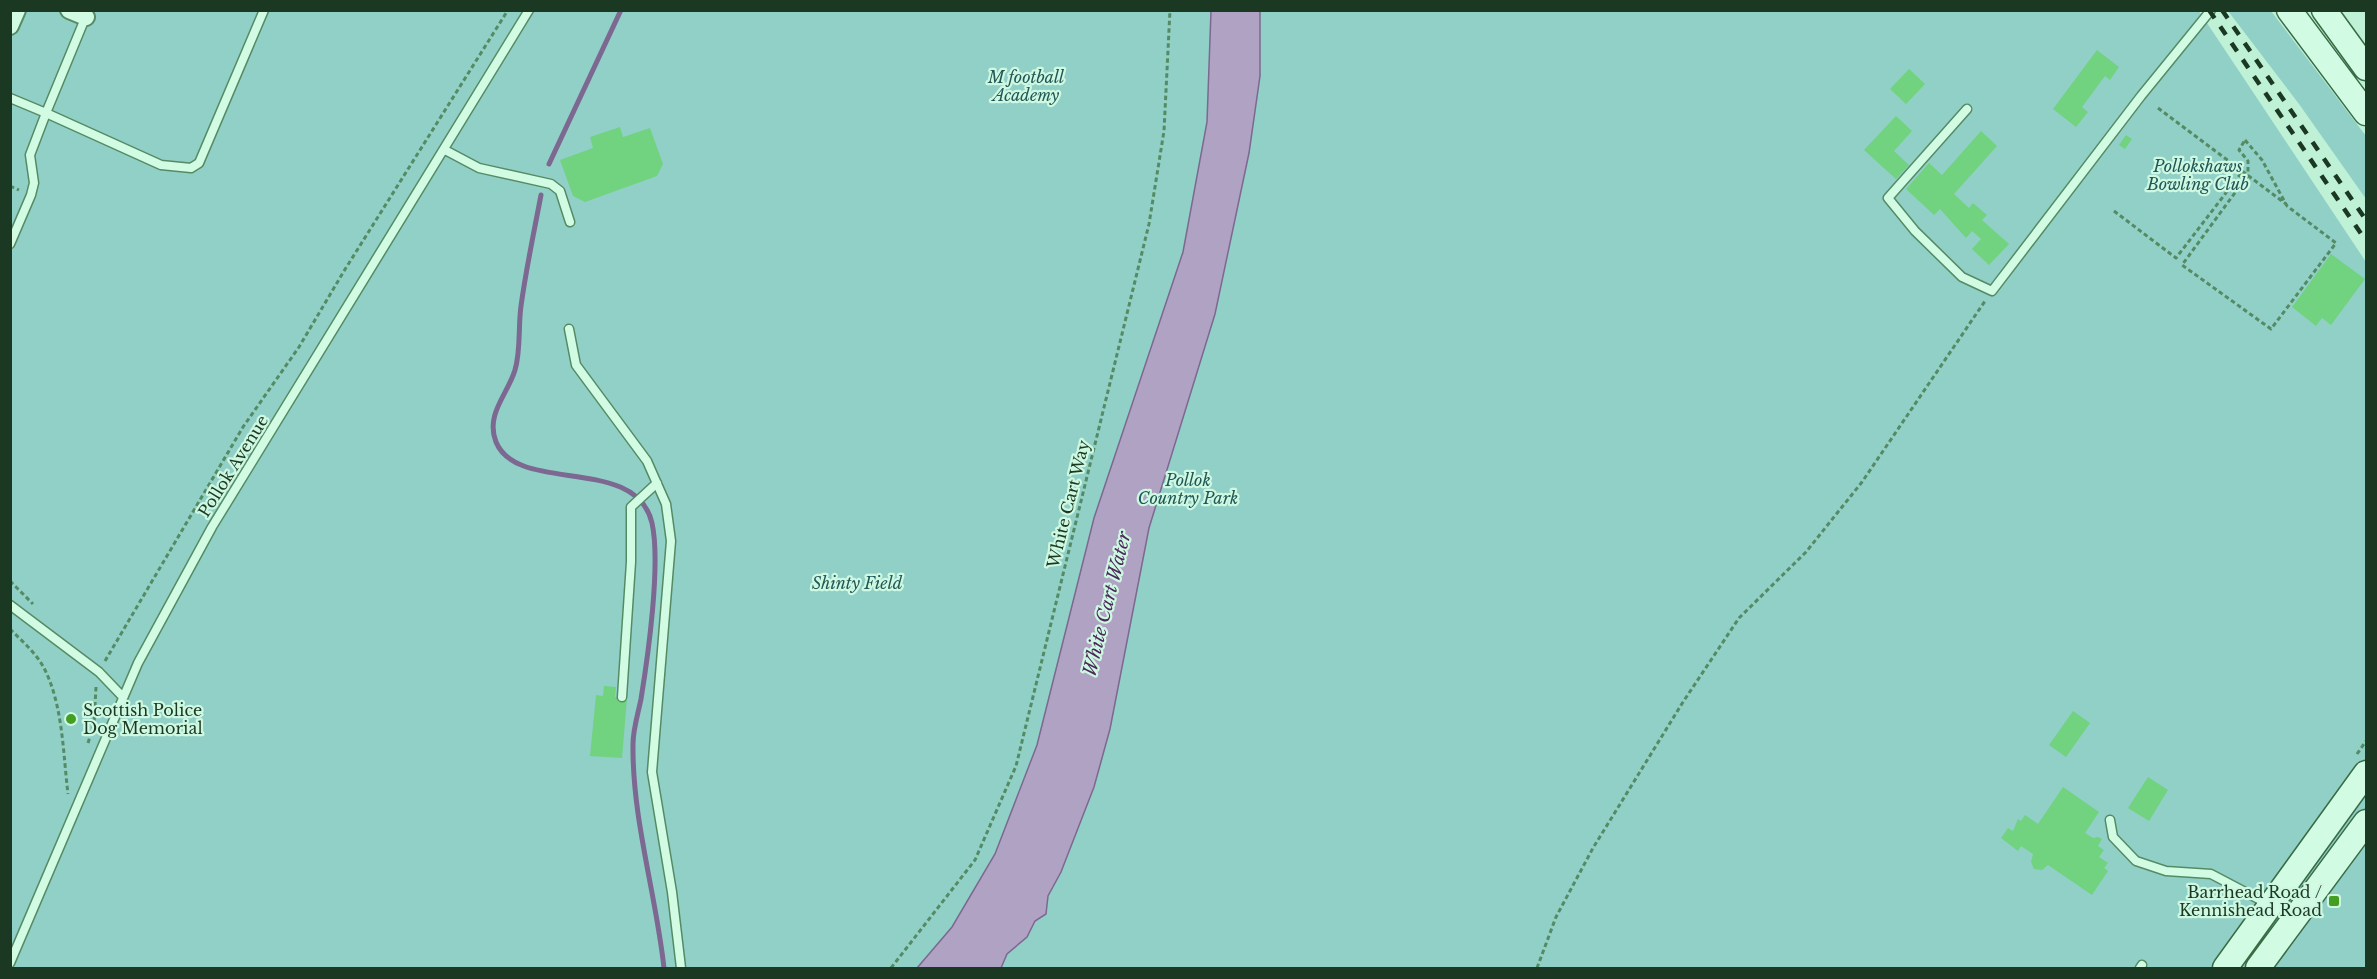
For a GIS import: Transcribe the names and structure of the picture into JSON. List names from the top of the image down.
{
  "streets": {
    "lane": ["Pollok Avenue"],
    "path": ["White Cart Way"]
  },
  "water": ["White Cart Water"],
  "parks": [
    "M football Academy",
    "Pollokshaws Bowling Club",
    "Pollok Country Park",
    "Shinty Field"
  ],
  "places": {
    "other": ["Scottish Police Dog Memorial"],
    "transit": ["Barrhead Road / Kennishead Road"]
  }
}
